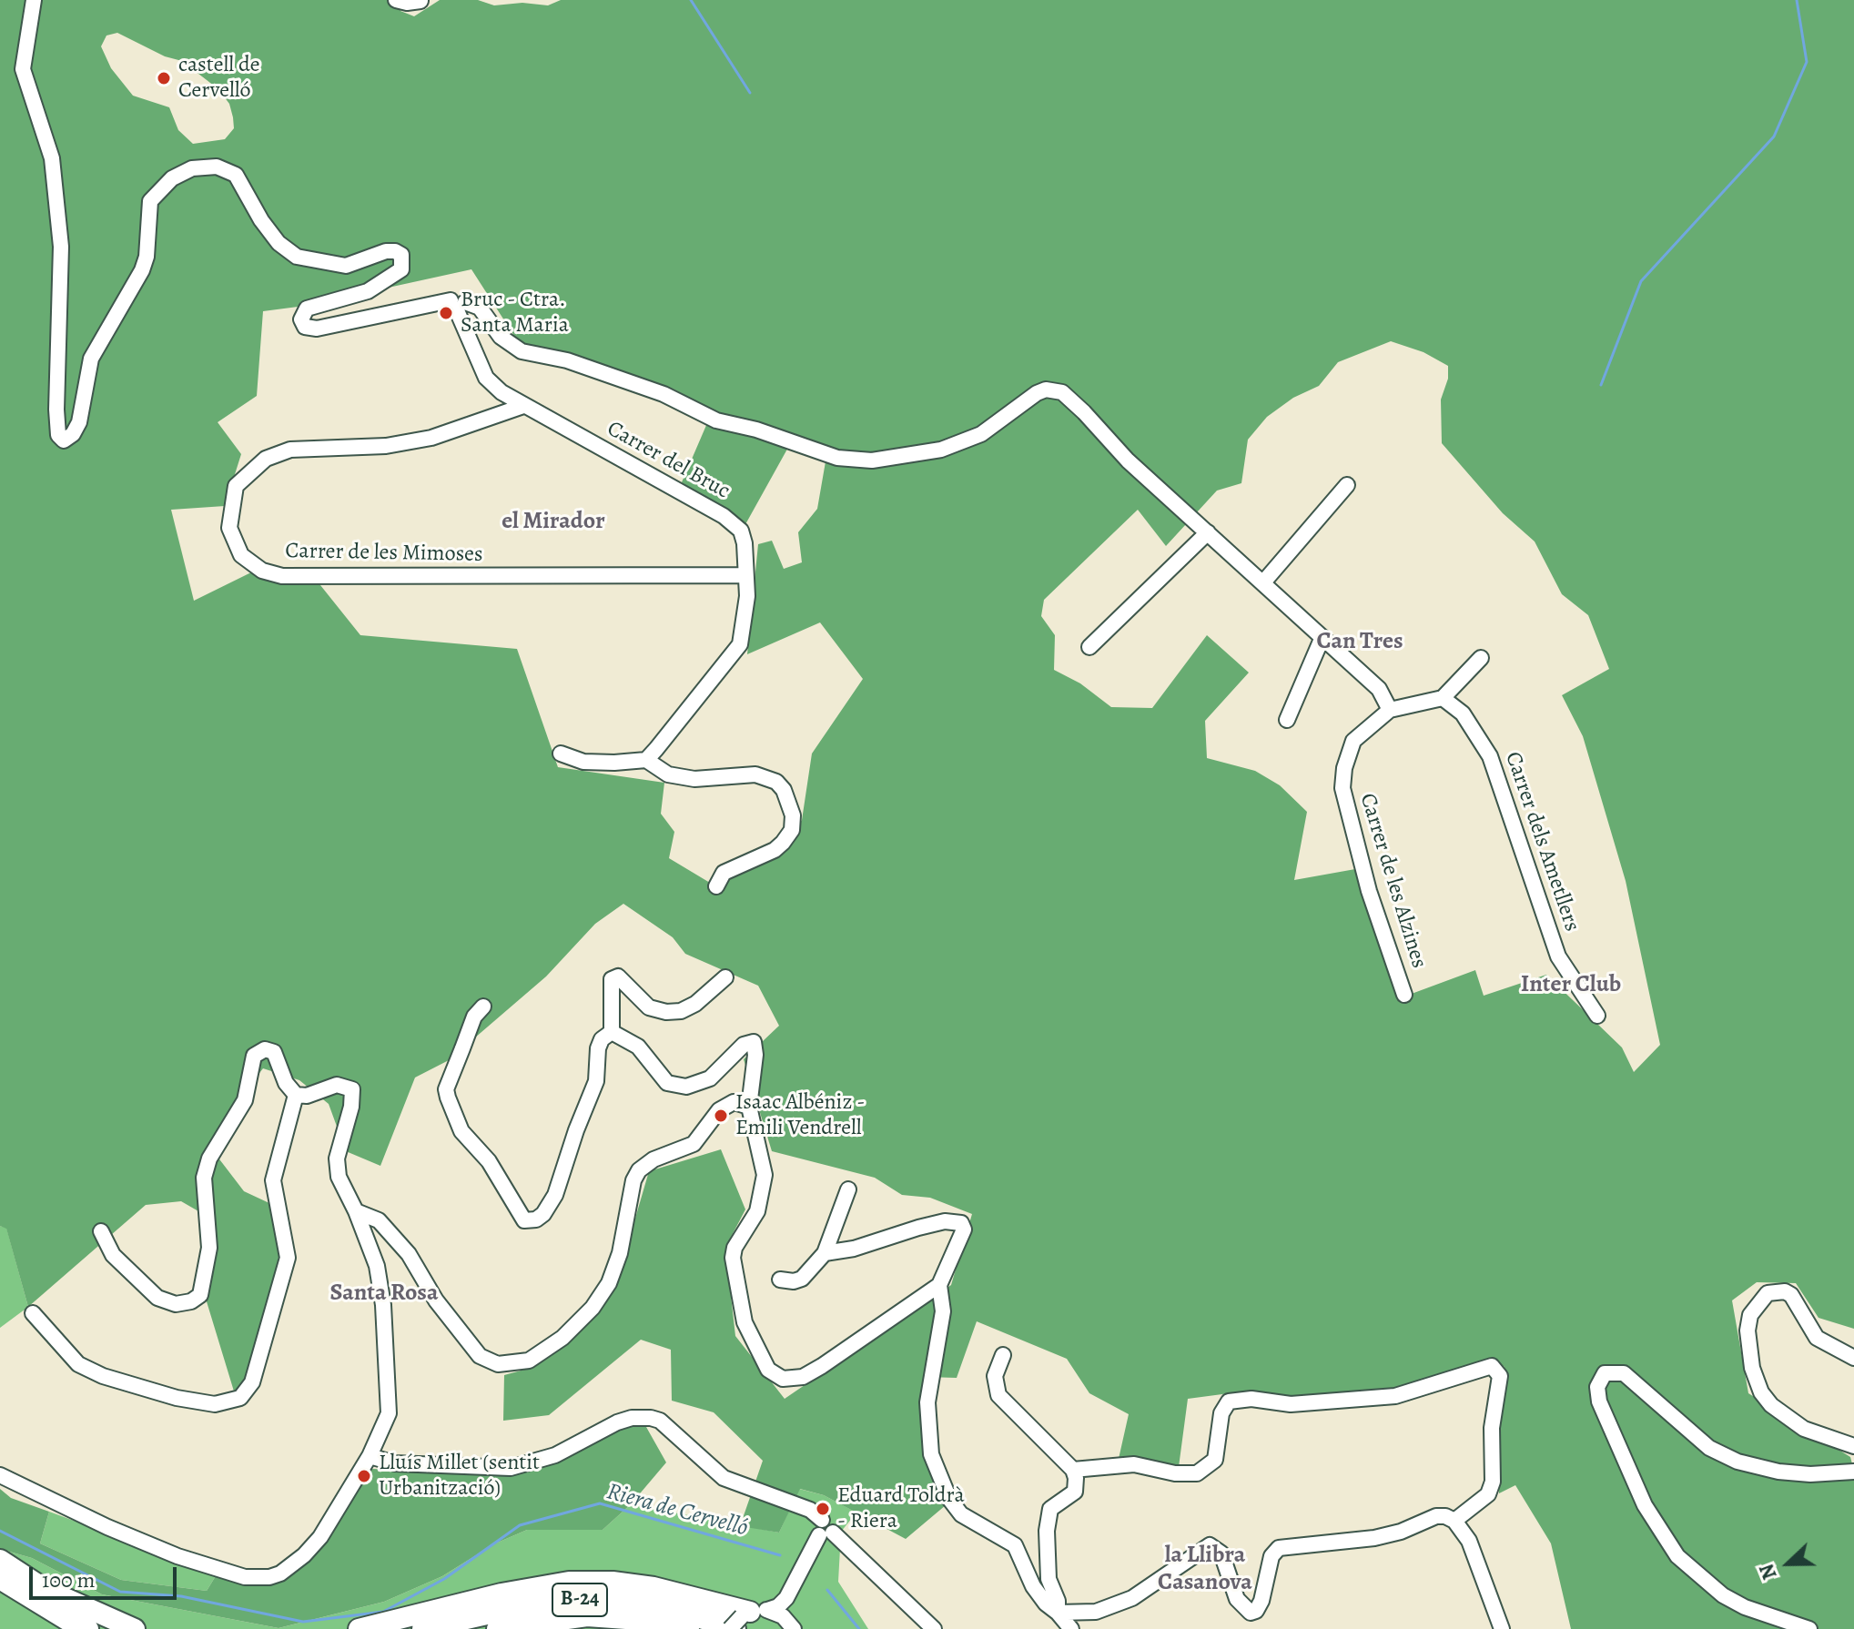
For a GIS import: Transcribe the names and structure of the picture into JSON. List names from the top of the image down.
{
  "streets": {
    "highway": ["B-24"],
    "street": [
      "Carrer del Bruc",
      "Carrer de les Mimoses",
      "Carrer dels Ametllers",
      "Carrer de les Alzines"
    ]
  },
  "crossings": [
    ["Carrer del Bruc", "Carrer de les Mimoses"]
  ],
  "districts": [
    "el Mirador",
    "Can Tres",
    "Inter Club",
    "Santa Rosa",
    "la Llibra Casanova"
  ],
  "water": ["Riera de Cervelló"],
  "places": [
    "castell de Cervelló",
    "Bruc - Ctra. Santa Maria",
    "Isaac Albéniz - Emili Vendrell",
    "Lluís Millet (sentit Urbanització)",
    "Eduard Toldrà - Riera"
  ],
  "scale_bar": "100 m",
  "north": "left"
}
